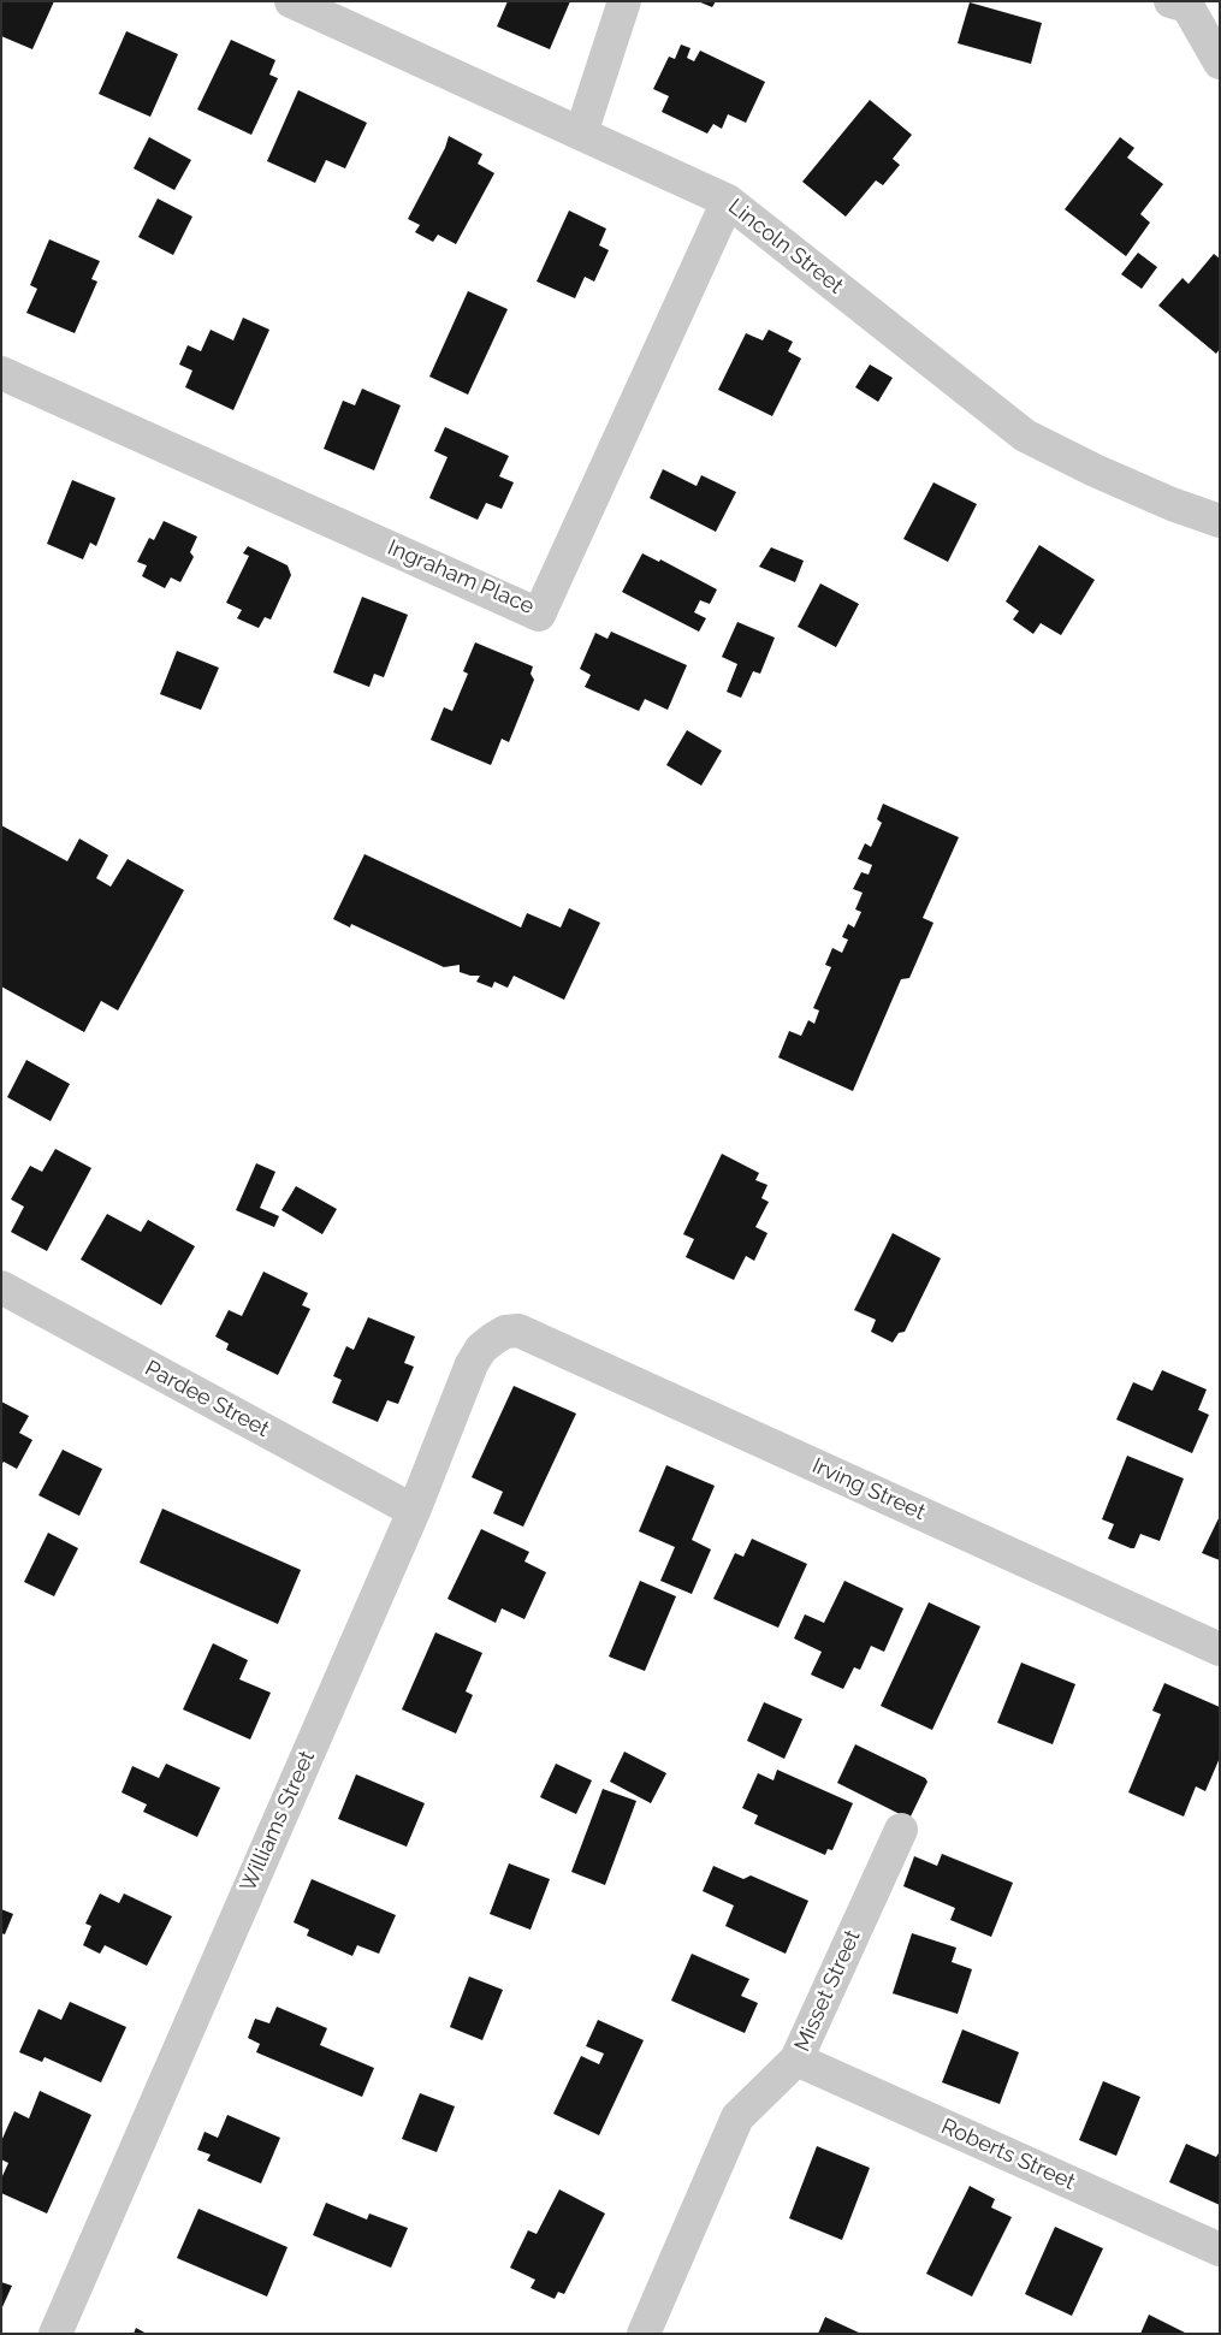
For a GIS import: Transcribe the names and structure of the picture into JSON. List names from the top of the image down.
{
  "streets": {
    "street": [
      "Lincoln Street",
      "Ingraham Place",
      "Pardee Street",
      "Irving Street",
      "Williams Street",
      "Misset Street",
      "Roberts Street"
    ]
  },
  "crossings": [
    ["Lincoln Street", "Ingraham Place"],
    ["Pardee Street", "Williams Street"],
    ["Irving Street", "Williams Street"],
    ["Misset Street", "Roberts Street"]
  ]
}
